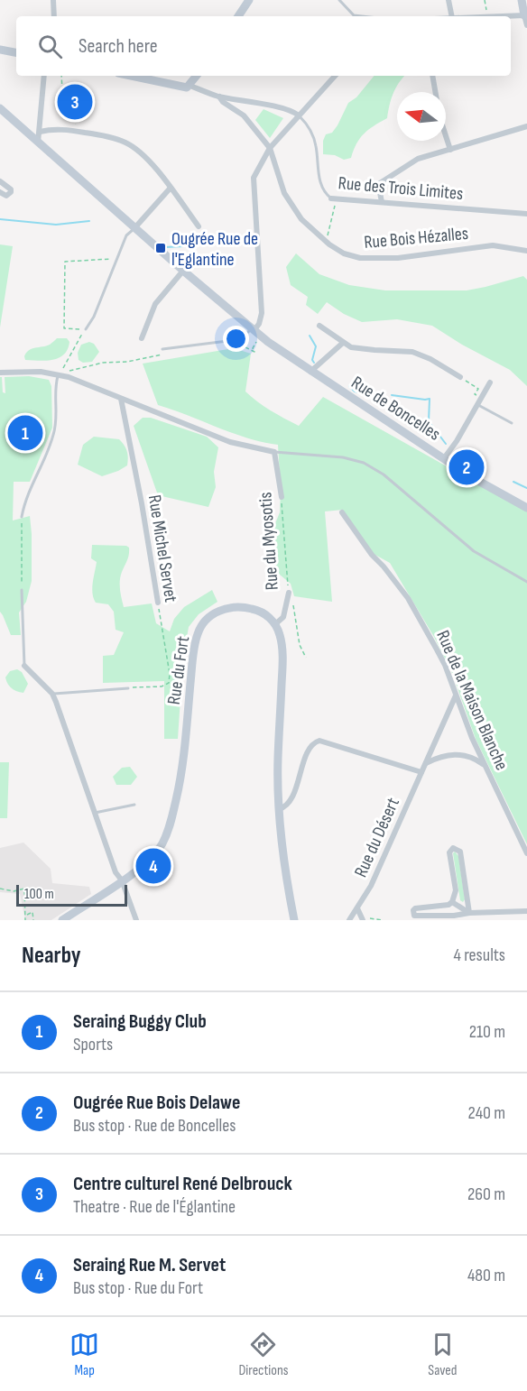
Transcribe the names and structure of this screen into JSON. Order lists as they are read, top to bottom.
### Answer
{
  "streets": {
    "street": [
      "Rue des Trois Limites",
      "Rue Bois Hézalles",
      "Rue de Boncelles",
      "Rue du Myosotis",
      "Rue Michel Servet",
      "Rue du Fort",
      "Rue de la Maison Blanche",
      "Rue du Désert"
    ]
  },
  "crossings": [
    ["Rue du Myosotis", "Rue du Fort"],
    ["Rue Michel Servet", "Rue du Fort"],
    ["Rue de la Maison Blanche", "Rue du Désert"]
  ],
  "places": {
    "transit": ["Ougrée Rue de l'Eglantine"]
  },
  "scale_bar": "100 m",
  "north": "left",
  "page": {
    "search": "Search here",
    "pins": [
      "3",
      "1",
      "2",
      "4"
    ],
    "scale": "100 m",
    "heading": ["Nearby", "4 results"],
    "list": [
      {
        "mark": "1",
        "name": "Seraing Buggy Club",
        "note": "Sports",
        "value": "210 m"
      },
      {
        "mark": "2",
        "name": "Ougrée Rue Bois Delawe",
        "note": "Bus stop · Rue de Boncelles",
        "value": "240 m"
      },
      {
        "mark": "3",
        "name": "Centre culturel René Delbrouck",
        "note": "Theatre · Rue de l'Églantine",
        "value": "260 m"
      },
      {
        "mark": "4",
        "name": "Seraing Rue M. Servet",
        "note": "Bus stop · Rue du Fort",
        "value": "480 m"
      }
    ],
    "nav": ["Map", "Directions", "Saved"]
  }
}
